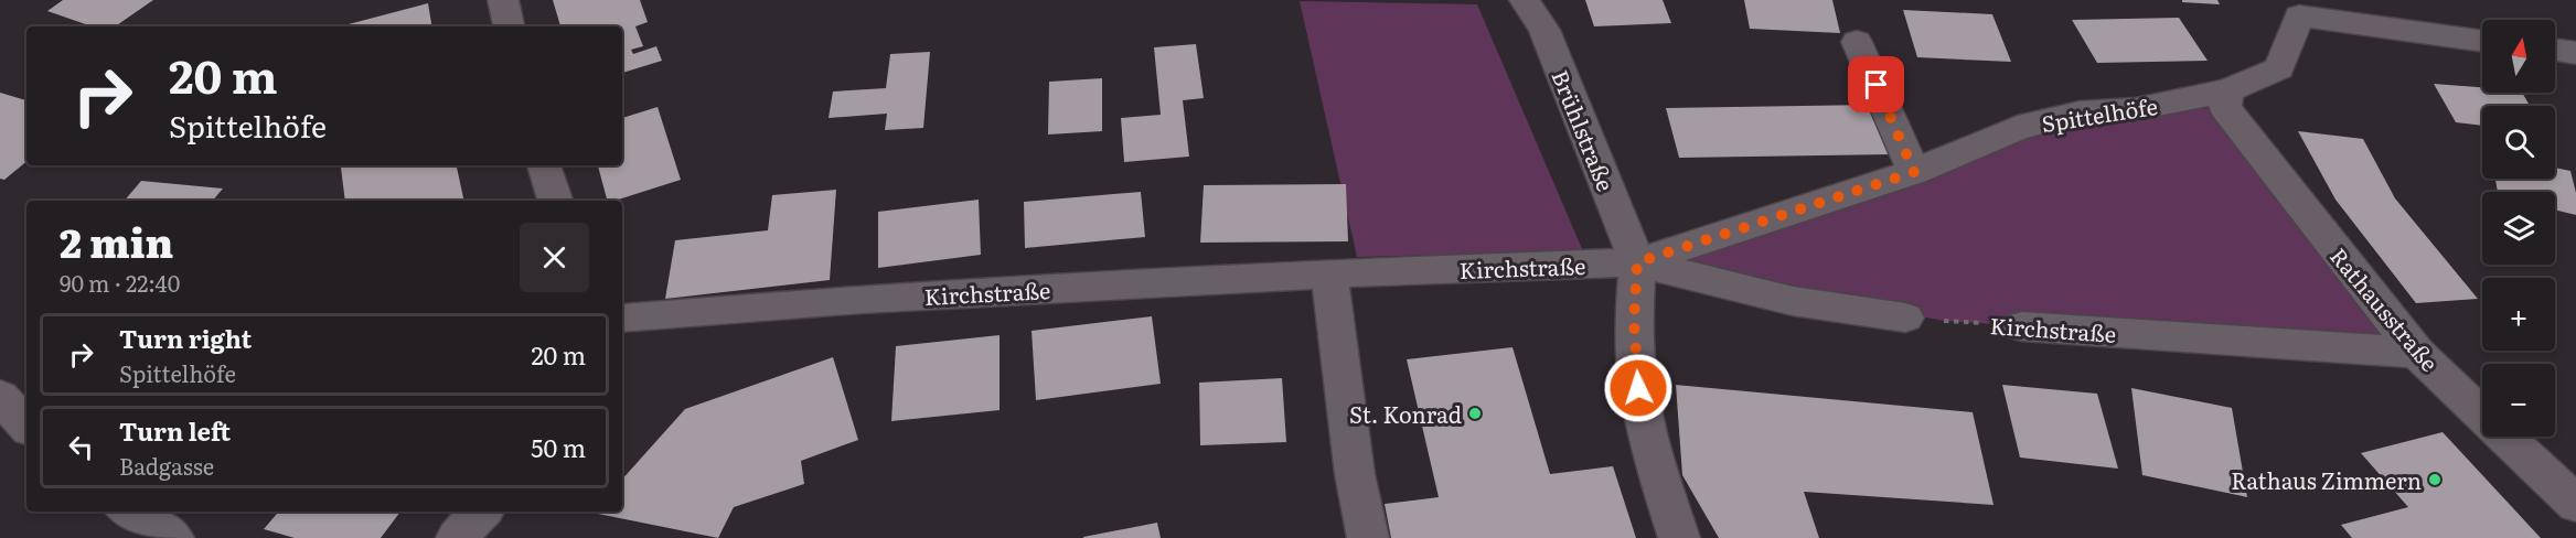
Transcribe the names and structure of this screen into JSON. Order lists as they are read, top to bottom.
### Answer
{
  "streets": {
    "street": [
      "Spittelhöfe",
      "Brühlstraße",
      "Kirchstraße",
      "Rathausstraße"
    ]
  },
  "crossings": [
    ["Spittelhöfe", "Brühlstraße"],
    ["Spittelhöfe", "Kirchstraße"],
    ["Spittelhöfe", "Rathausstraße"],
    ["Brühlstraße", "Kirchstraße"],
    ["Kirchstraße", "Rathausstraße"]
  ],
  "places": ["St. Konrad", "Rathaus Zimmern"],
  "north": "top",
  "page": {
    "map_buttons": ["+", "−"],
    "turn": ["20 m", "Spittelhöfe"],
    "heading": ["2 min", "90 m · 22:40"],
    "list": [
      {
        "name": "Turn right",
        "note": "Spittelhöfe",
        "value": "20 m"
      },
      {
        "name": "Turn left",
        "note": "Badgasse",
        "value": "50 m"
      }
    ]
  }
}
